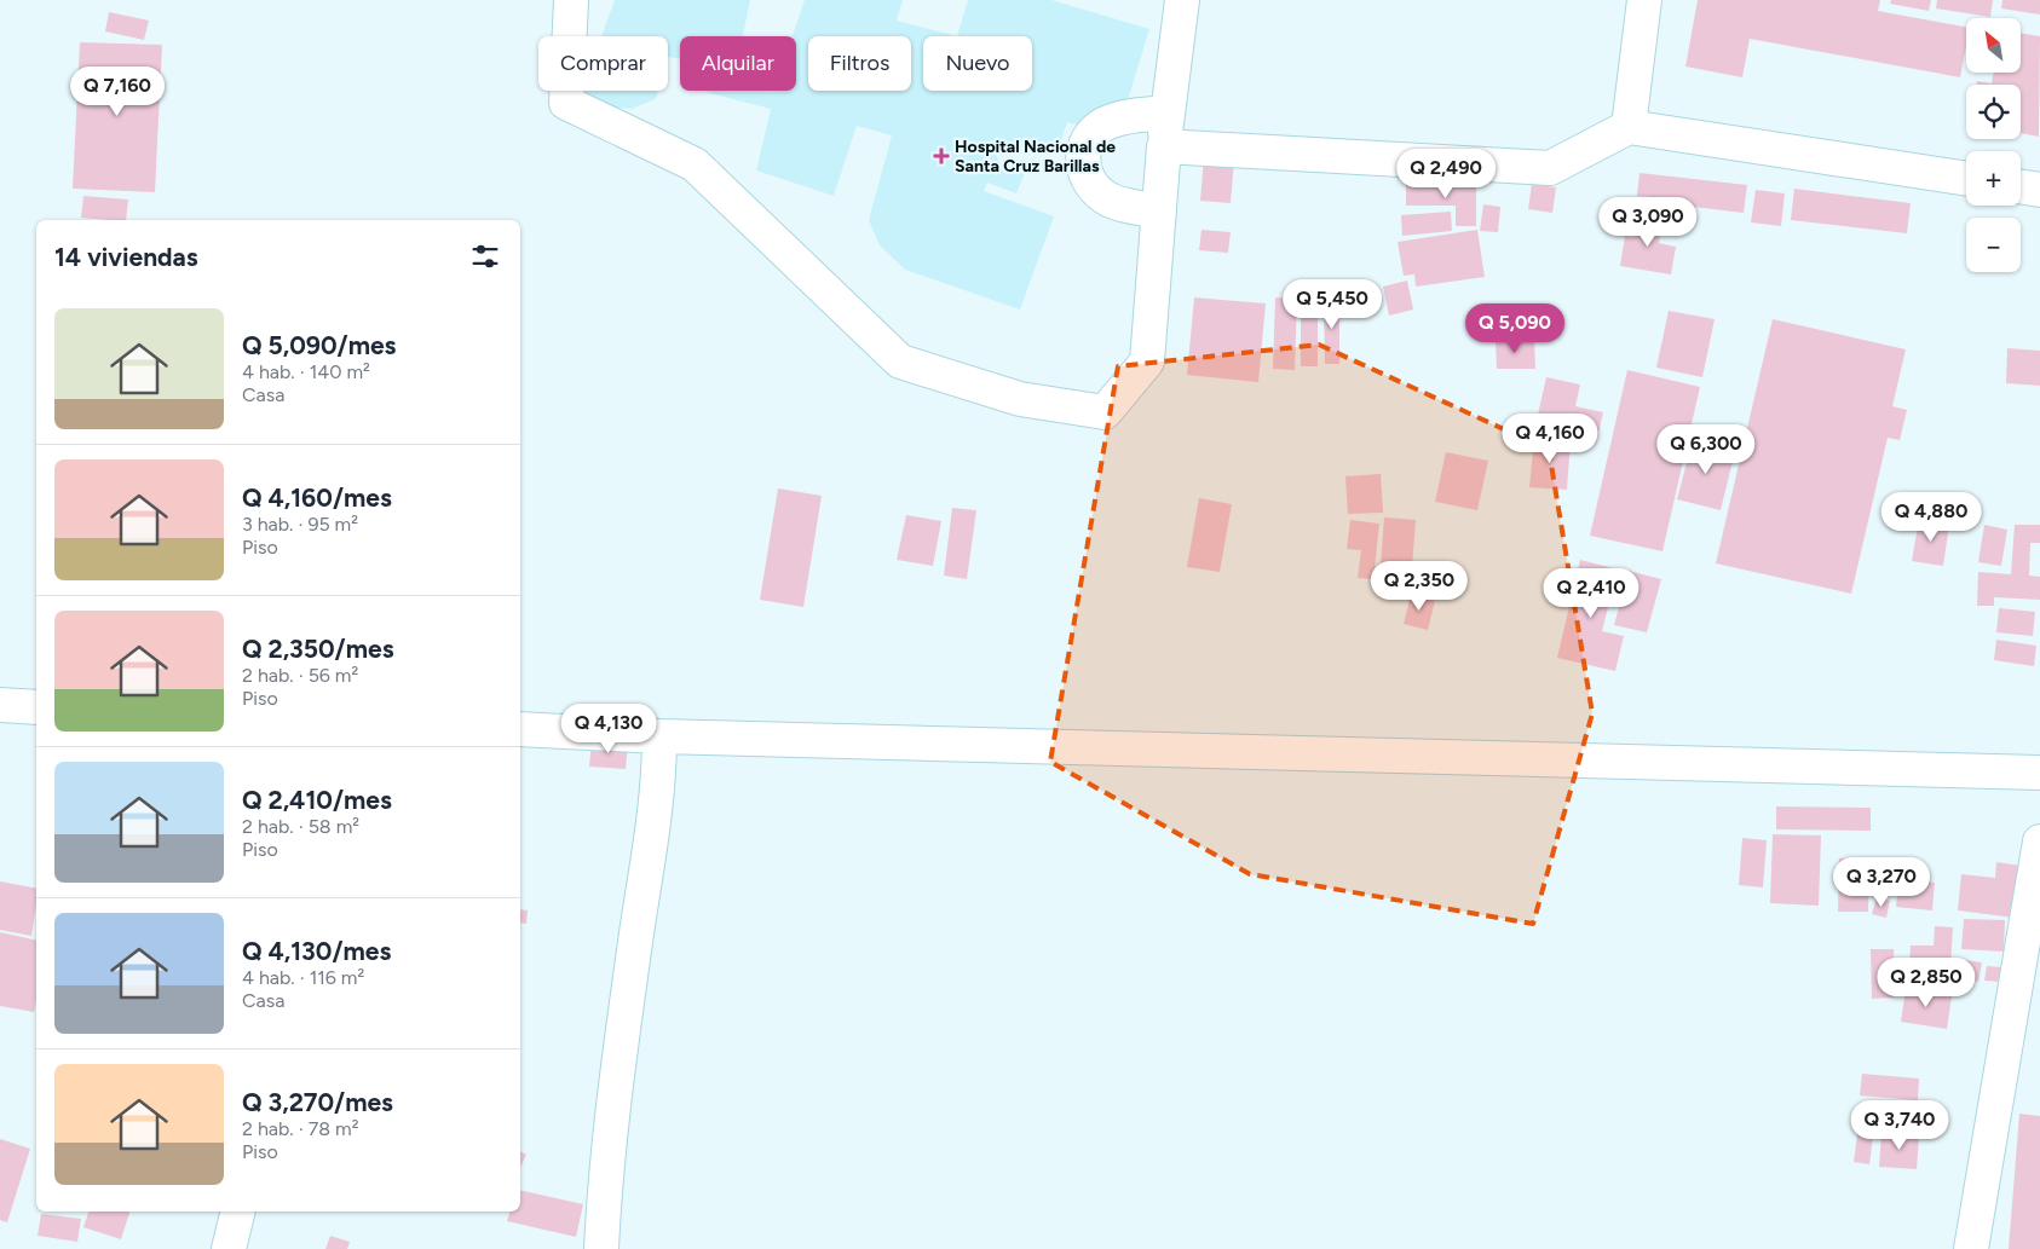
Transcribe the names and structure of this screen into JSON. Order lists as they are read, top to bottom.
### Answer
{
  "places": {
    "health": ["Hospital Nacional de Santa Cruz Barillas"]
  },
  "north": "top left",
  "page": {
    "map_buttons": ["+", "−"],
    "chip": [
      "Comprar",
      "Alquilar",
      "Filtros",
      "Nuevo"
    ],
    "price": [
      "Q 7,160",
      "Q 2,490",
      "Q 3,090",
      "Q 5,450",
      "Q 5,090",
      "Q 4,160",
      "Q 6,300",
      "Q 4,880",
      "Q 2,350",
      "Q 2,410",
      "Q 4,130",
      "Q 3,270",
      "Q 2,850",
      "Q 3,740"
    ],
    "heading": "14 viviendas",
    "list": [
      {
        "name": "Q 5,090/mes",
        "note": "4 hab. · 140 m² · Casa"
      },
      {
        "name": "Q 4,160/mes",
        "note": "3 hab. · 95 m² · Piso"
      },
      {
        "name": "Q 2,350/mes",
        "note": "2 hab. · 56 m² · Piso"
      },
      {
        "name": "Q 2,410/mes",
        "note": "2 hab. · 58 m² · Piso"
      },
      {
        "name": "Q 4,130/mes",
        "note": "4 hab. · 116 m² · Casa"
      },
      {
        "name": "Q 3,270/mes",
        "note": "2 hab. · 78 m² · Piso"
      }
    ]
  }
}
